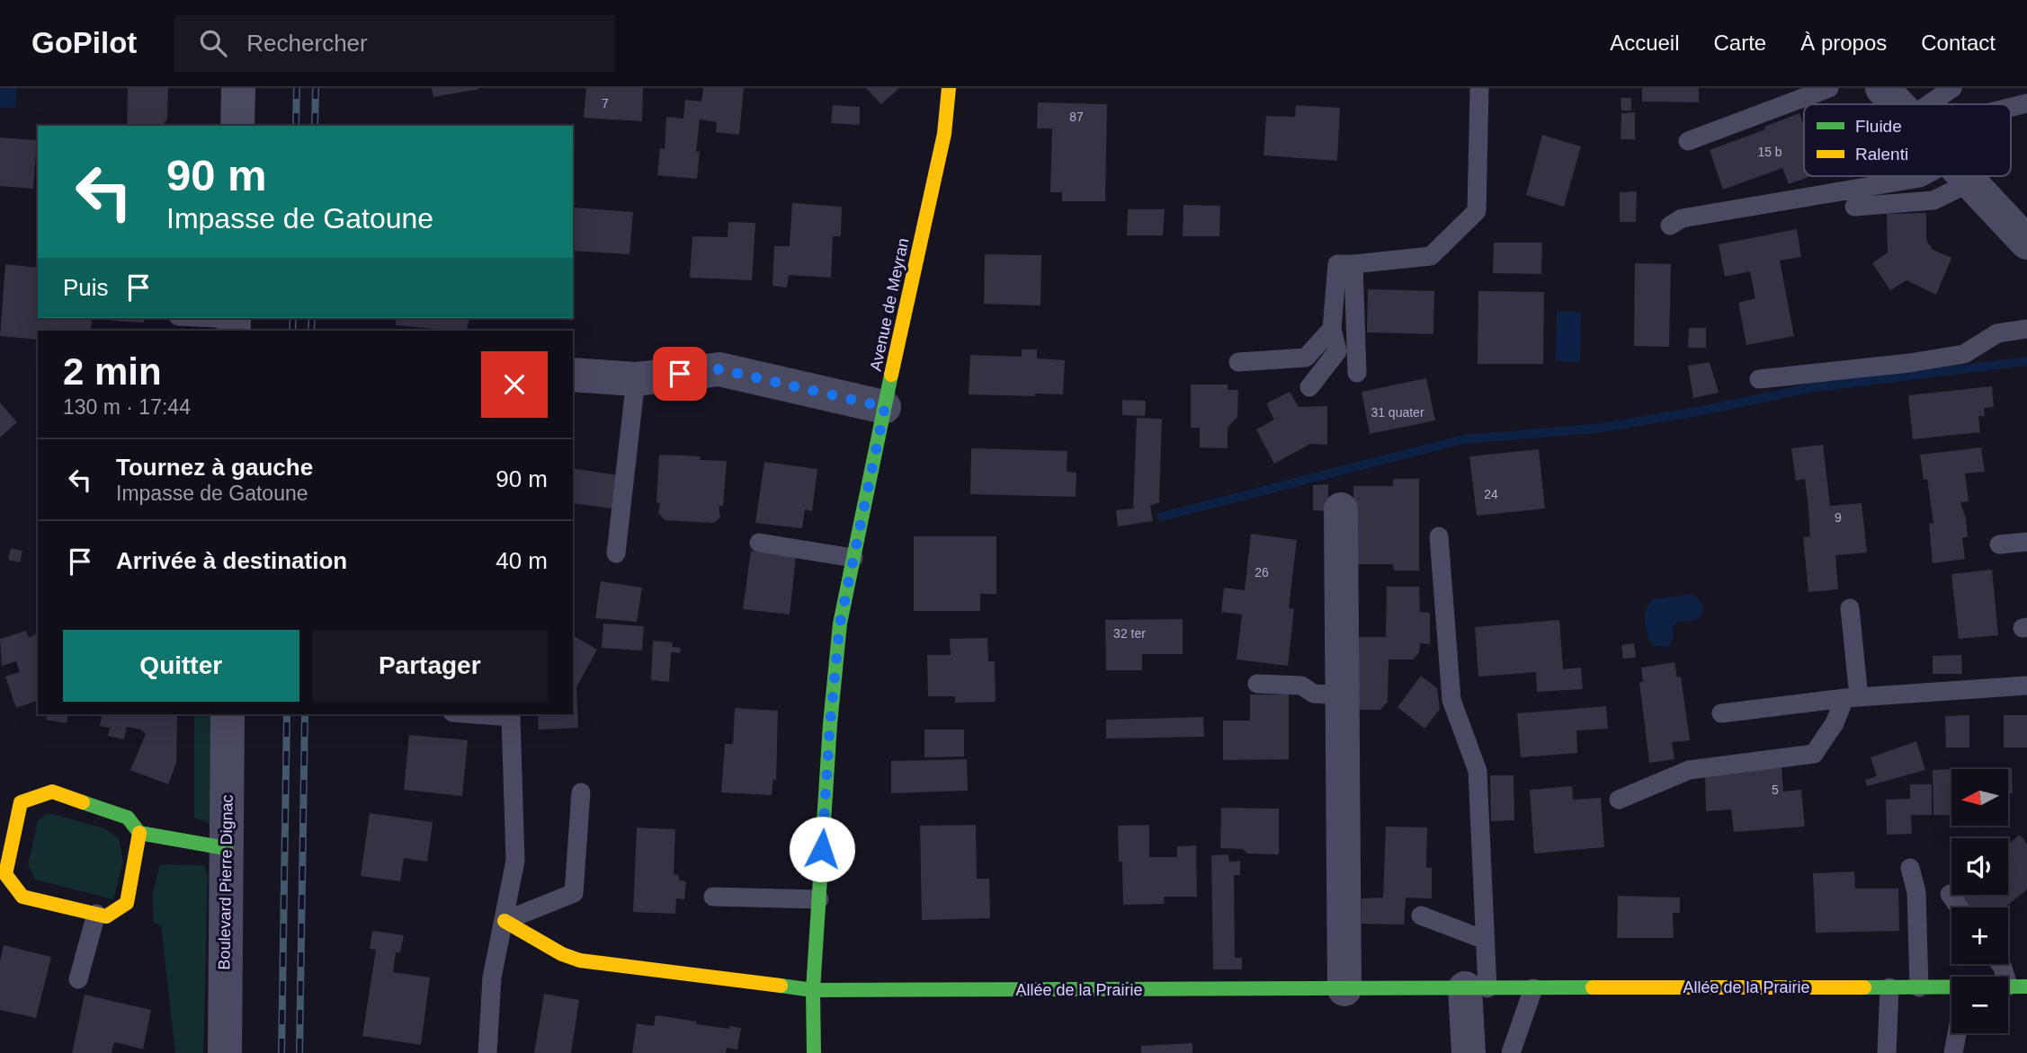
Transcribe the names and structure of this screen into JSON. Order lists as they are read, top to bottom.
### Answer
{
  "streets": {
    "street": ["Avenue de Meyran", "Boulevard Pierre Dignac", "Allée de la Prairie"]
  },
  "crossings": [
    ["Avenue de Meyran", "Allée de la Prairie"]
  ],
  "house_numbers": [
    "7",
    "87",
    "15 b",
    "31 quater",
    "24",
    "9",
    "26",
    "32 ter",
    "5"
  ],
  "legend": ["Fluide", "Ralenti"],
  "north": "left",
  "page": {
    "header": "GoPilot",
    "search": "Rechercher",
    "nav": [
      "Accueil",
      "Carte",
      "À propos",
      "Contact"
    ],
    "turn": ["90 m", "Impasse de Gatoune"],
    "then": "Puis",
    "heading": ["2 min", "130 m · 17:44"],
    "list": [
      {
        "name": "Tournez à gauche",
        "note": "Impasse de Gatoune",
        "value": "90 m"
      },
      {
        "name": "Arrivée à destination",
        "value": "40 m"
      }
    ],
    "buttons": ["Quitter", "Partager"],
    "map_buttons": ["+", "−"]
  }
}
